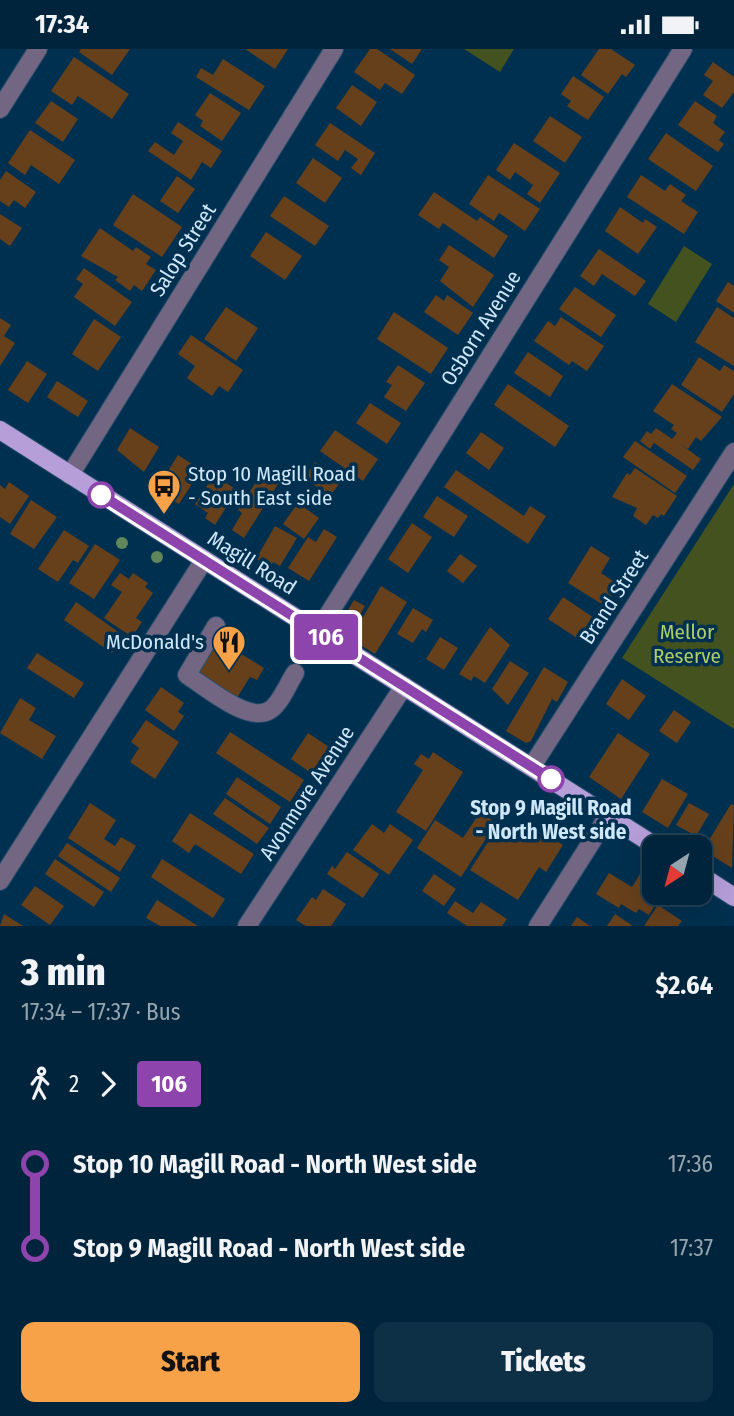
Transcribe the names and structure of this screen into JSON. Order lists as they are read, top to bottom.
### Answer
{
  "streets": {
    "main road": ["Magill Road"],
    "street": [
      "Salop Street",
      "Osborn Avenue",
      "Brand Street",
      "Avonmore Avenue"
    ]
  },
  "crossings": [
    ["Salop Street", "Magill Road"],
    ["Osborn Avenue", "Magill Road"],
    ["Magill Road", "Brand Street"],
    ["Magill Road", "Avonmore Avenue"]
  ],
  "parks": ["Mellor Reserve"],
  "places": {
    "bus stop": ["Stop 10 Magill Road - South East side"],
    "restaurant": ["McDonald's"],
    "other": ["Stop 9 Magill Road - North West side"]
  },
  "lines": ["bus line 106"],
  "north": "bottom left",
  "page": {
    "status": "17:34",
    "on_map": "106",
    "heading": ["3 min", "17:34 – 17:37 · Bus", "$2.64"],
    "legs": ["2", "106"],
    "list": [
      {
        "name": "Stop 10 Magill Road - North West side",
        "value": "17:36"
      },
      {
        "name": "Stop 9 Magill Road - North West side",
        "value": "17:37"
      }
    ],
    "buttons": ["Start", "Tickets"]
  }
}
